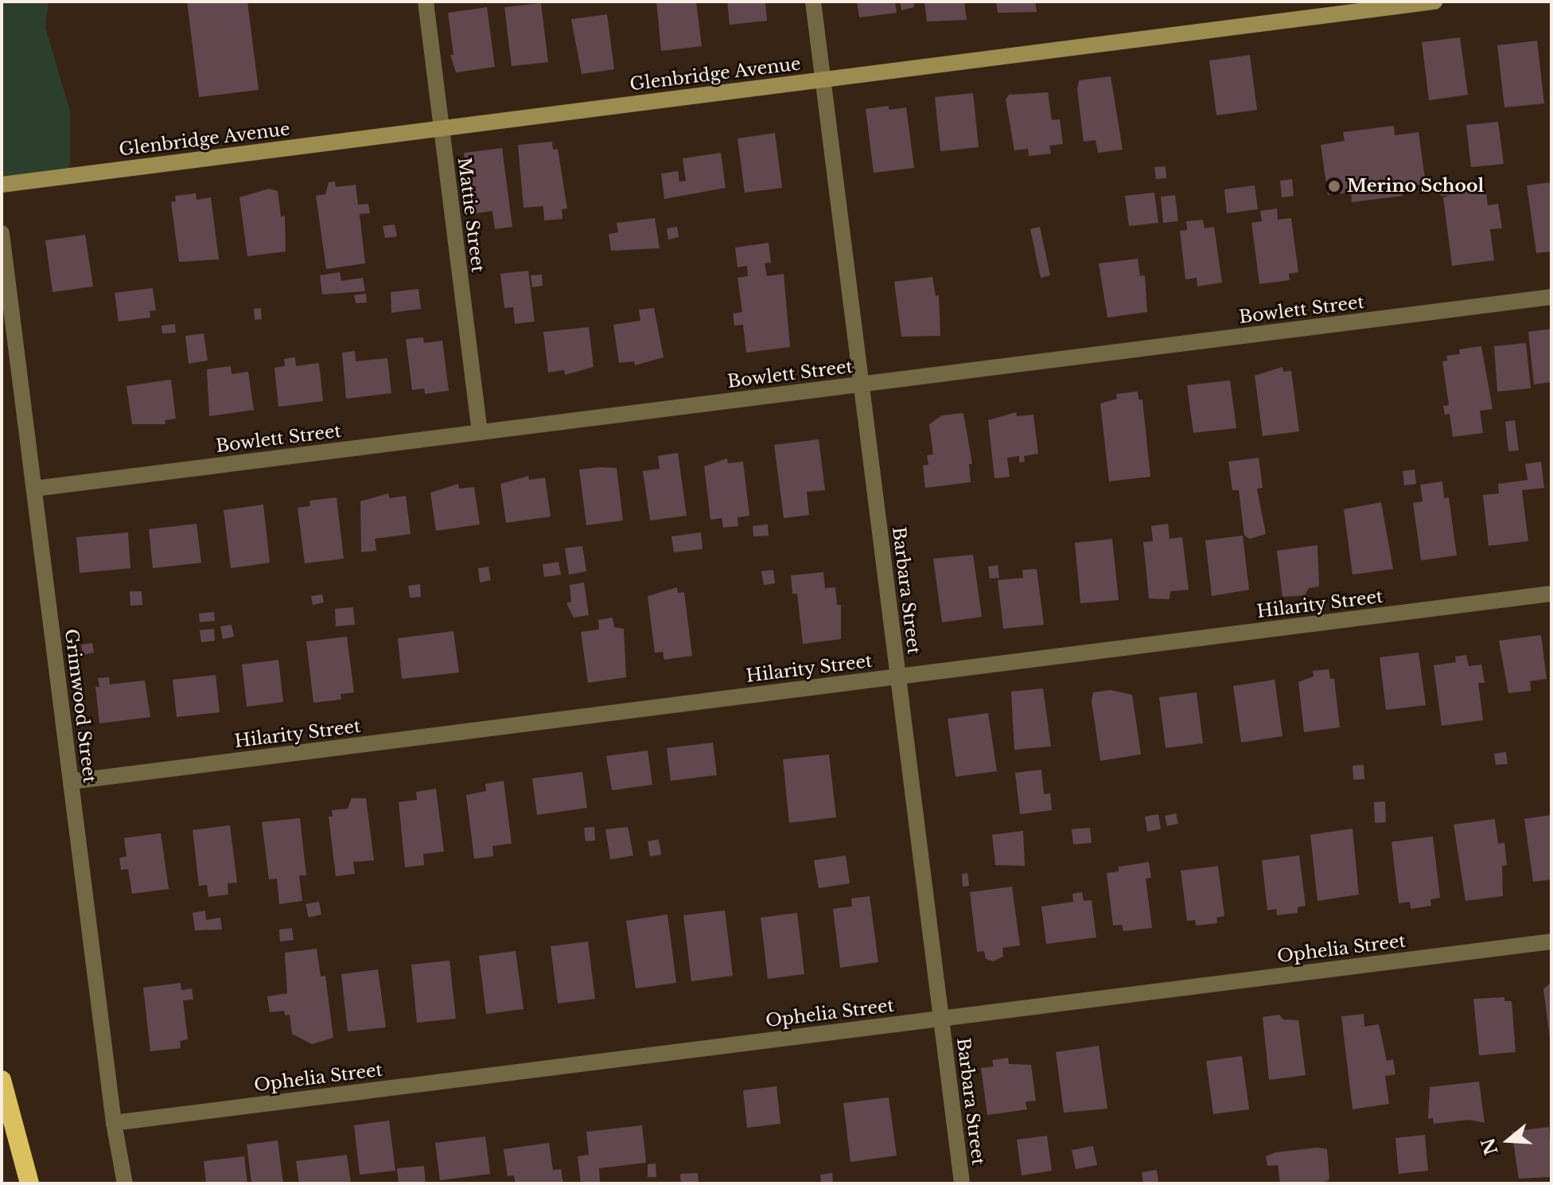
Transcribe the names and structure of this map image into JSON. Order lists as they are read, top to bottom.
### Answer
{
  "streets": {
    "main road": ["Glenbridge Avenue"],
    "street": [
      "Mattie Street",
      "Bowlett Street",
      "Barbara Street",
      "Hilarity Street",
      "Grimwood Street",
      "Ophelia Street"
    ]
  },
  "crossings": [
    ["Glenbridge Avenue", "Mattie Street"],
    ["Glenbridge Avenue", "Barbara Street"],
    ["Mattie Street", "Bowlett Street"],
    ["Bowlett Street", "Barbara Street"],
    ["Bowlett Street", "Grimwood Street"],
    ["Barbara Street", "Hilarity Street"],
    ["Barbara Street", "Ophelia Street"],
    ["Hilarity Street", "Grimwood Street"],
    ["Grimwood Street", "Ophelia Street"]
  ],
  "places": ["Merino School"],
  "north": "left"
}
